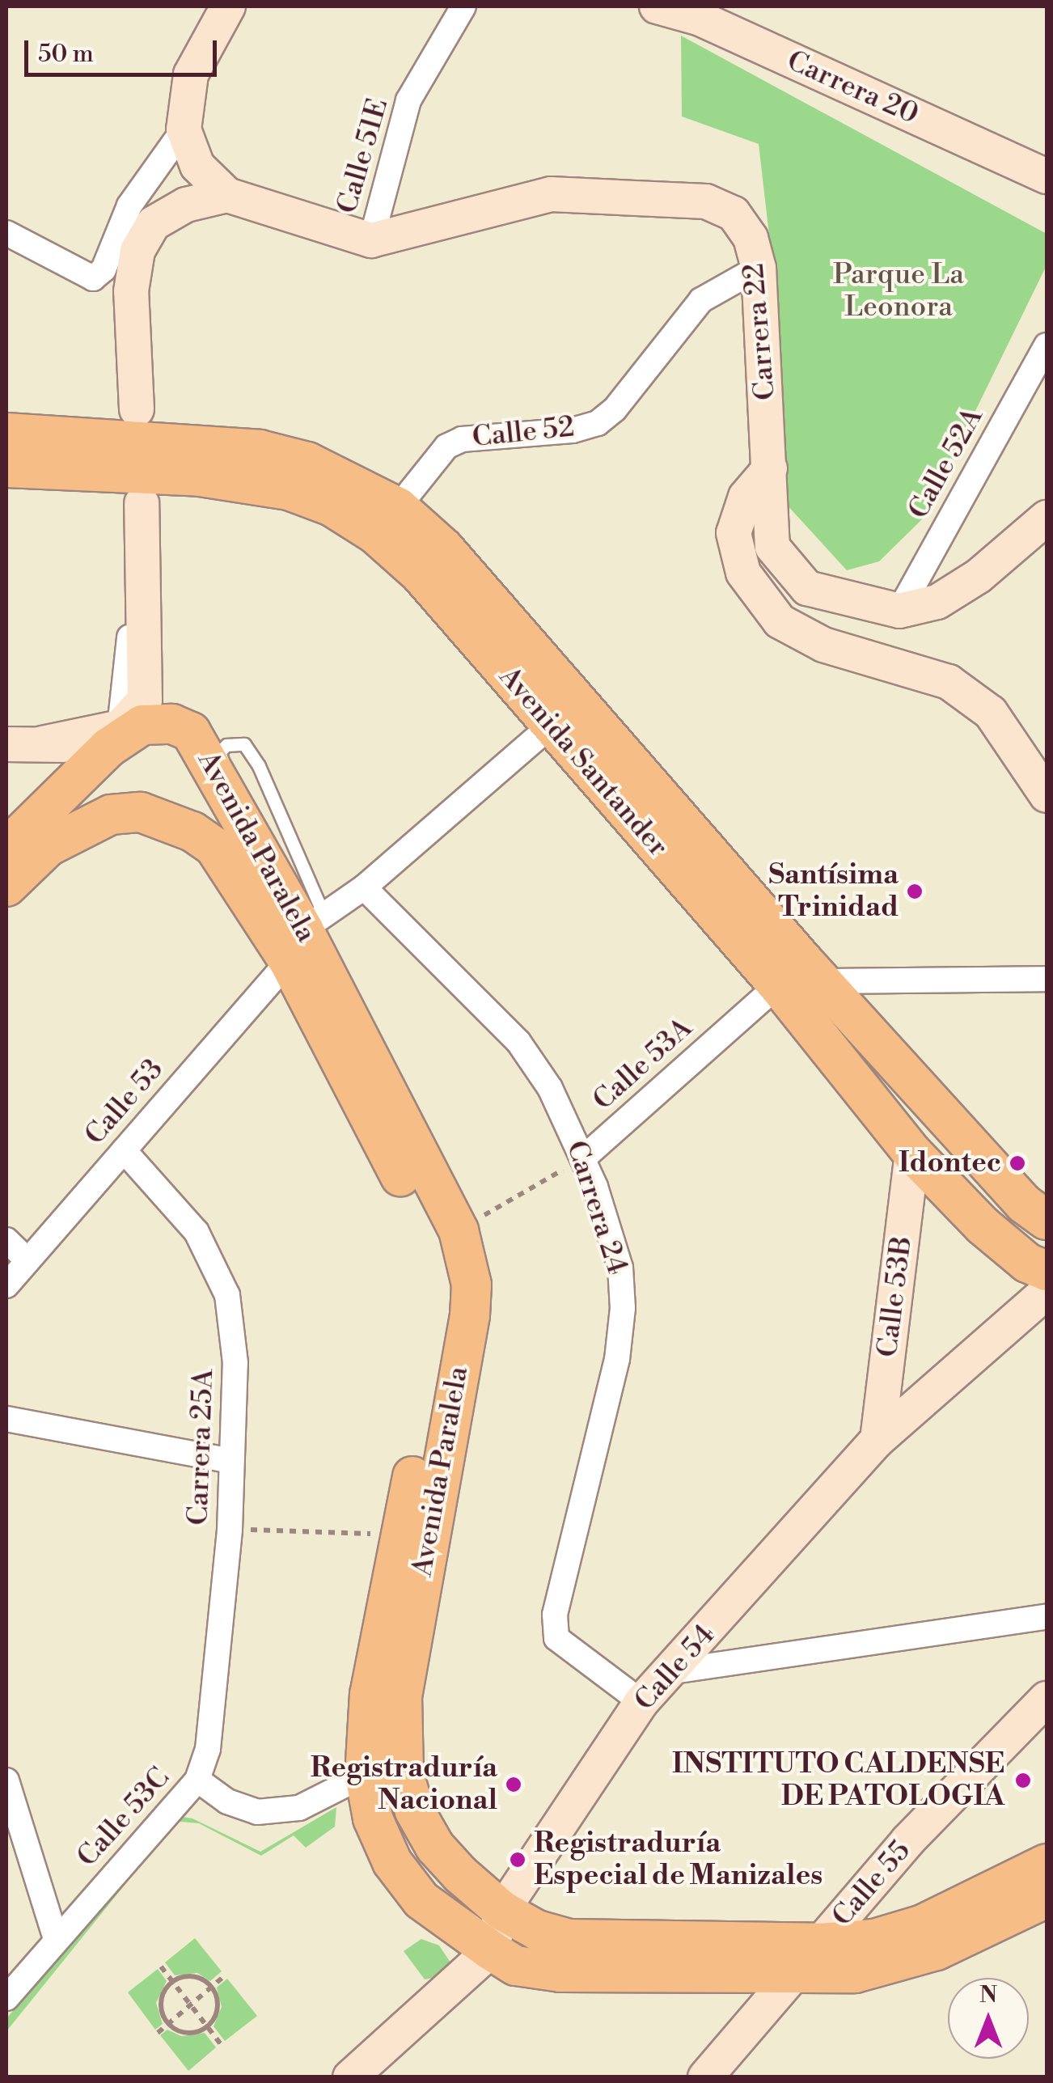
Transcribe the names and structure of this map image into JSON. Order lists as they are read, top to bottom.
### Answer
{
  "streets": {
    "main road": [
      "Carrera 20",
      "Carrera 22",
      "Avenida Santander",
      "Avenida Paralela",
      "Calle 53B",
      "Calle 54",
      "Calle 55"
    ],
    "street": [
      "Calle 51E",
      "Calle 52",
      "Calle 52A",
      "Calle 53A",
      "Calle 53",
      "Carrera 24",
      "Carrera 25A",
      "Calle 53C"
    ]
  },
  "crossings": [
    ["Calle 51E", "Carrera 22"],
    ["Carrera 22", "Calle 52"],
    ["Carrera 22", "Calle 52A"],
    ["Calle 52", "Avenida Santander"],
    ["Avenida Santander", "Calle 53A"],
    ["Avenida Santander", "Calle 53"],
    ["Avenida Santander", "Calle 53B"],
    ["Avenida Paralela", "Calle 53"],
    ["Avenida Paralela", "Calle 54"],
    ["Avenida Paralela", "Calle 53C"],
    ["Avenida Paralela", "Calle 55"],
    ["Calle 53A", "Carrera 24"],
    ["Calle 53", "Carrera 24"],
    ["Calle 53", "Carrera 25A"],
    ["Carrera 24", "Calle 54"],
    ["Calle 53B", "Calle 54"],
    ["Carrera 25A", "Calle 53C"]
  ],
  "parks": ["Parque La Leonora"],
  "places": [
    "Santísima Trinidad",
    "Idontec",
    "INSTITUTO CALDENSE DE PATOLOGIA",
    "Registraduría Nacional",
    "Registraduría Especial de Manizales"
  ],
  "scale_bar": "50 m",
  "north": "top"
}
